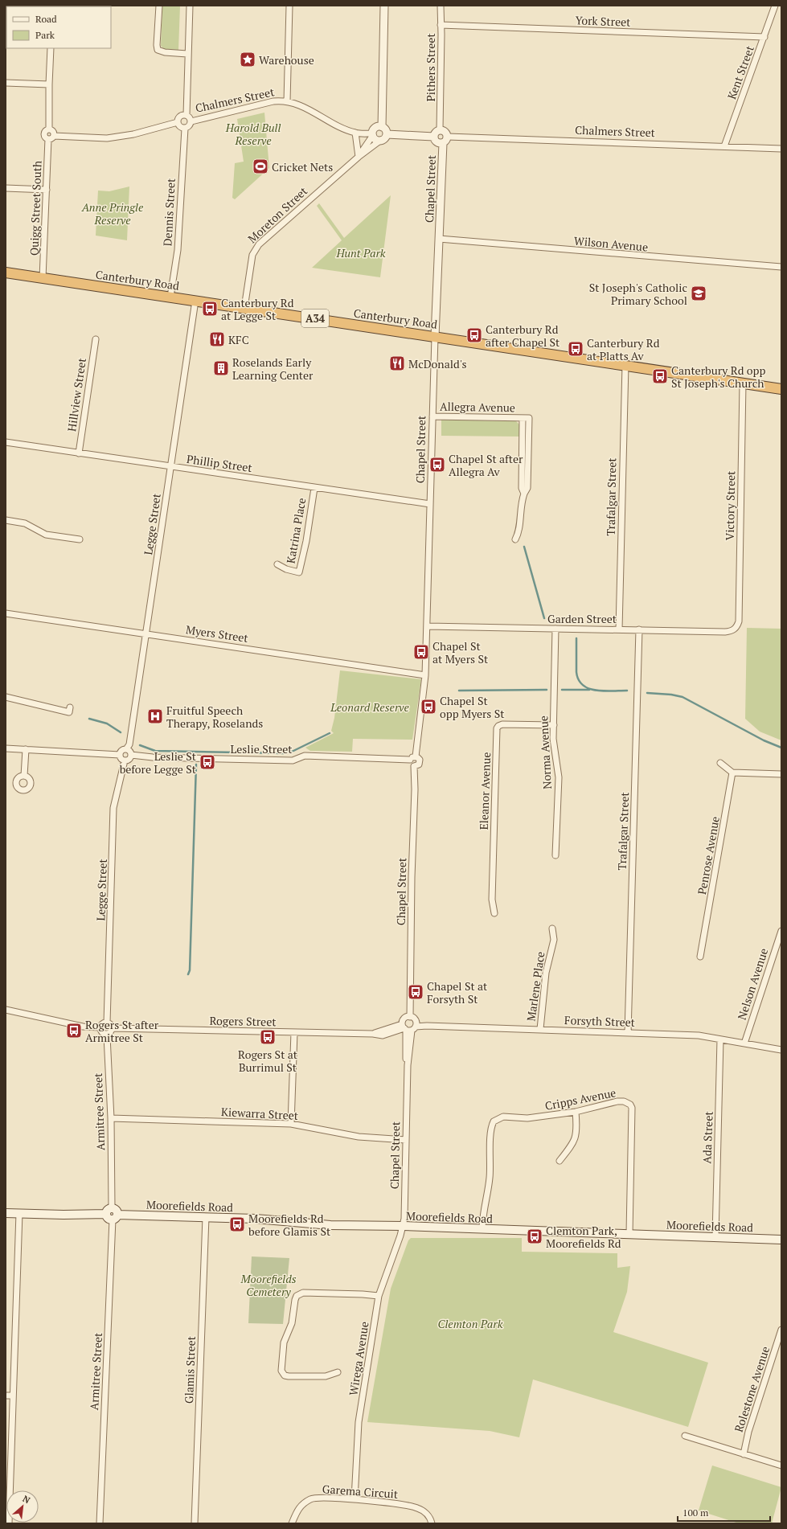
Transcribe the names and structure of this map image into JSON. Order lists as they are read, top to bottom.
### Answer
{
  "streets": {
    "highway": ["Canterbury Road", "A34"],
    "main road": ["Moorefields Road"],
    "street": [
      "York Street",
      "Pithers Street",
      "Kent Street",
      "Chalmers Street",
      "Chapel Street",
      "Quigg Street South",
      "Dennis Street",
      "Moreton Street",
      "Wilson Avenue",
      "Hillview Street",
      "Allegra Avenue",
      "Phillip Street",
      "Trafalgar Street",
      "Victory Street",
      "Legge Street",
      "Katrina Place",
      "Garden Street",
      "Myers Street",
      "Leslie Street",
      "Norma Avenue",
      "Eleanor Avenue",
      "Penrose Avenue",
      "Nelson Avenue",
      "Marlene Place",
      "Rogers Street",
      "Forsyth Street",
      "Cripps Avenue",
      "Armitree Street",
      "Kiewarra Street",
      "Ada Street",
      "Wirega Avenue",
      "Glamis Street",
      "Rolestone Avenue",
      "Garema Circuit"
    ]
  },
  "crossings": [
    ["York Street", "Pithers Street"],
    ["York Street", "Kent Street"],
    ["Pithers Street", "Chalmers Street"],
    ["Pithers Street", "Chapel Street"],
    ["Kent Street", "Chalmers Street"],
    ["Chalmers Street", "Chapel Street"],
    ["Chalmers Street", "Dennis Street"],
    ["Chalmers Street", "Moreton Street"],
    ["Chapel Street", "Wilson Avenue"],
    ["Chapel Street", "Canterbury Road"],
    ["Chapel Street", "Allegra Avenue"],
    ["Chapel Street", "Phillip Street"],
    ["Chapel Street", "Garden Street"],
    ["Chapel Street", "Myers Street"],
    ["Chapel Street", "Leslie Street"],
    ["Chapel Street", "Rogers Street"],
    ["Chapel Street", "Forsyth Street"],
    ["Chapel Street", "Kiewarra Street"],
    ["Chapel Street", "Moorefields Road"],
    ["Chapel Street", "Wirega Avenue"],
    ["Quigg Street South", "Canterbury Road"],
    ["Dennis Street", "Canterbury Road"],
    ["Moreton Street", "Canterbury Road"],
    ["Canterbury Road", "Trafalgar Street"],
    ["Canterbury Road", "Victory Street"],
    ["Canterbury Road", "Legge Street"],
    ["Hillview Street", "Phillip Street"],
    ["Phillip Street", "Legge Street"],
    ["Phillip Street", "Katrina Place"],
    ["Trafalgar Street", "Garden Street"],
    ["Trafalgar Street", "Forsyth Street"],
    ["Victory Street", "Garden Street"],
    ["Legge Street", "Myers Street"],
    ["Legge Street", "Leslie Street"],
    ["Legge Street", "Rogers Street"],
    ["Legge Street", "Armitree Street"],
    ["Garden Street", "Norma Avenue"],
    ["Norma Avenue", "Eleanor Avenue"],
    ["Nelson Avenue", "Forsyth Street"],
    ["Marlene Place", "Forsyth Street"],
    ["Rogers Street", "Forsyth Street"],
    ["Rogers Street", "Armitree Street"],
    ["Forsyth Street", "Ada Street"],
    ["Cripps Avenue", "Moorefields Road"],
    ["Armitree Street", "Kiewarra Street"],
    ["Armitree Street", "Moorefields Road"],
    ["Ada Street", "Moorefields Road"],
    ["Moorefields Road", "Wirega Avenue"],
    ["Moorefields Road", "Glamis Street"],
    ["Wirega Avenue", "Garema Circuit"]
  ],
  "parks": [
    "Harold Bull Reserve",
    "Anne Pringle Reserve",
    "Hunt Park",
    "Leonard Reserve",
    "Moorefields Cemetery",
    "Clemton Park"
  ],
  "places": {
    "place": ["Warehouse"],
    "sports": ["Cricket Nets"],
    "school or university": ["St Joseph's Catholic Primary School"],
    "bus stop": [
      "Canterbury Rd at Legge St",
      "Canterbury Rd after Chapel St",
      "Canterbury Rd at Platts Av",
      "Canterbury Rd opp St Joseph's Church",
      "Chapel St after Allegra Av",
      "Chapel St at Myers St",
      "Chapel St opp Myers St",
      "Leslie St before Legge St",
      "Chapel St at Forsyth St",
      "Rogers St after Armitree St",
      "Rogers St at Burrimul St",
      "Moorefields Rd before Glamis St",
      "Clemton Park, Moorefields Rd"
    ],
    "restaurant": ["KFC", "McDonald's"],
    "building": ["Roselands Early Learning Center"],
    "hospital": ["Fruitful Speech Therapy, Roselands"]
  },
  "legend": ["Road", "Park"],
  "scale_bar": "100 m",
  "north": "top right"
}
